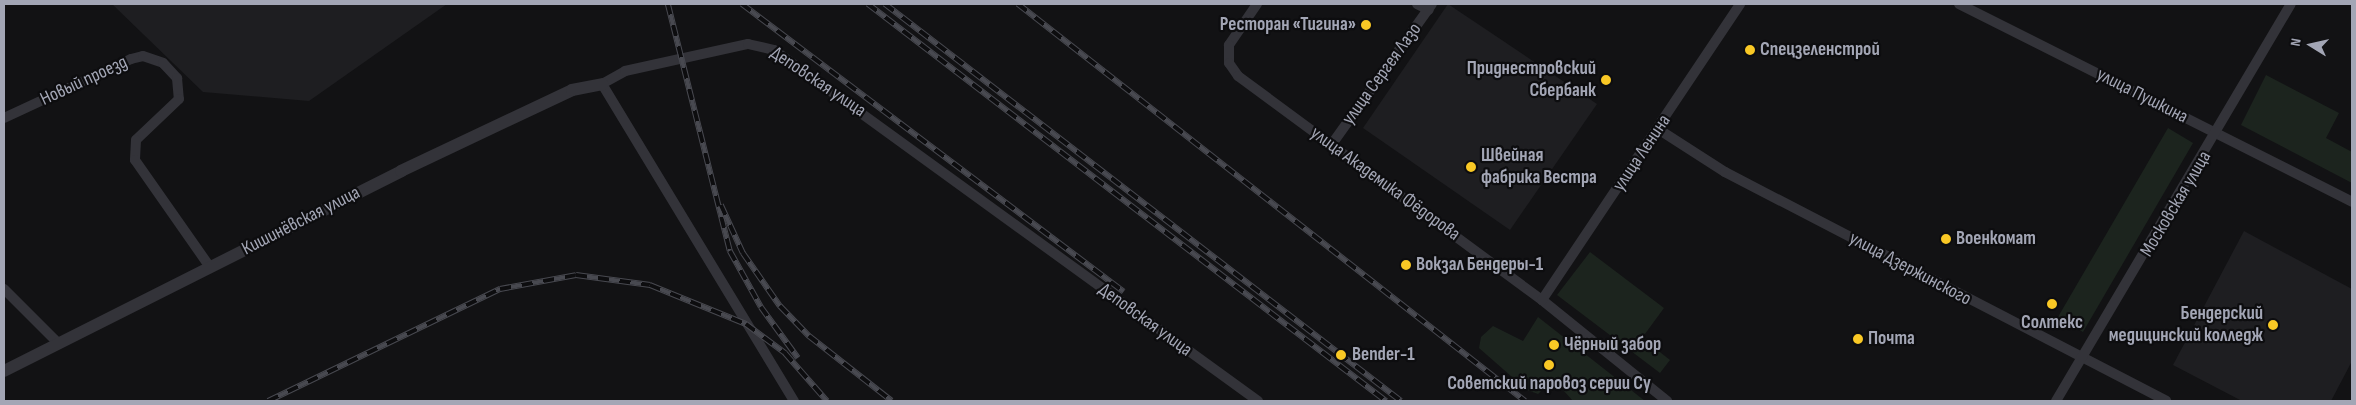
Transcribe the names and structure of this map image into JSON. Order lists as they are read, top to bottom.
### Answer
{
  "streets": {
    "street": [
      "улица Сергея Лазо",
      "Новый проезд",
      "Деповская улица",
      "улица Пушкина",
      "улица Ленина",
      "улица Академика Фёдорова",
      "Московская улица",
      "Кишинёвская улица",
      "улица Дзержинского"
    ]
  },
  "crossings": [
    ["улица Сергея Лазо", "улица Академика Фёдорова"],
    ["Новый проезд", "Кишинёвская улица"],
    ["Деповская улица", "Кишинёвская улица"],
    ["улица Пушкина", "Московская улица"],
    ["улица Ленина", "улица Академика Фёдорова"],
    ["улица Ленина", "улица Дзержинского"],
    ["Московская улица", "улица Дзержинского"]
  ],
  "places": [
    "Ресторан «Тигина»",
    "Спецзеленстрой",
    "Приднестровский Сбербанк",
    "Швейная фабрика Вестра",
    "Военкомат",
    "Вокзал Бендеры-1",
    "Солтекс",
    "Бендерский медицинский колледж",
    "Почта",
    "Чёрный забор",
    "Bender-1",
    "Советский паровоз серии Су"
  ],
  "north": "left"
}
